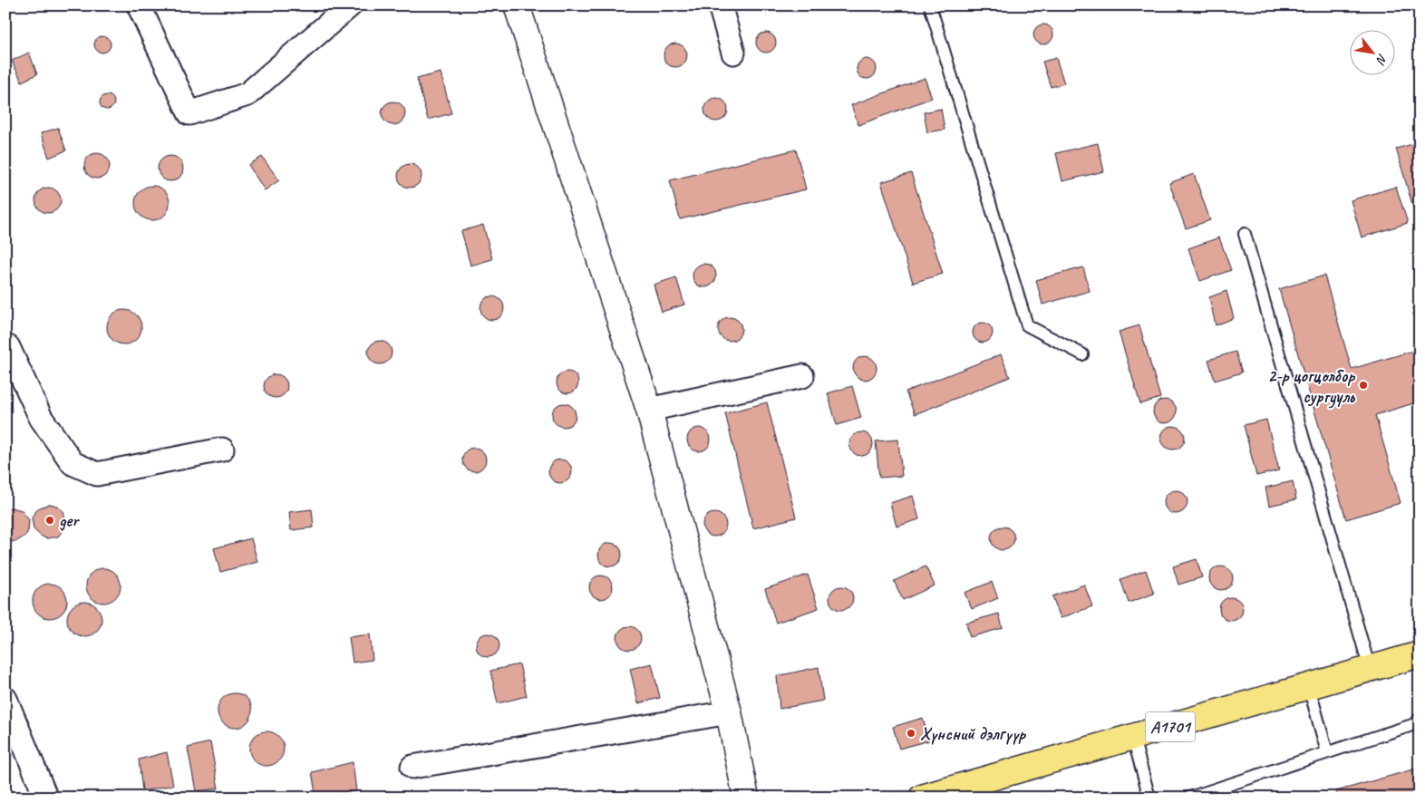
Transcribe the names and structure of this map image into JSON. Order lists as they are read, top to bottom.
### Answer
{
  "streets": {
    "main road": ["A1701"]
  },
  "places": ["2-р цогцолбор сургууль", "ger", "Хүнсний дэлгүүр"],
  "north": "bottom right"
}
